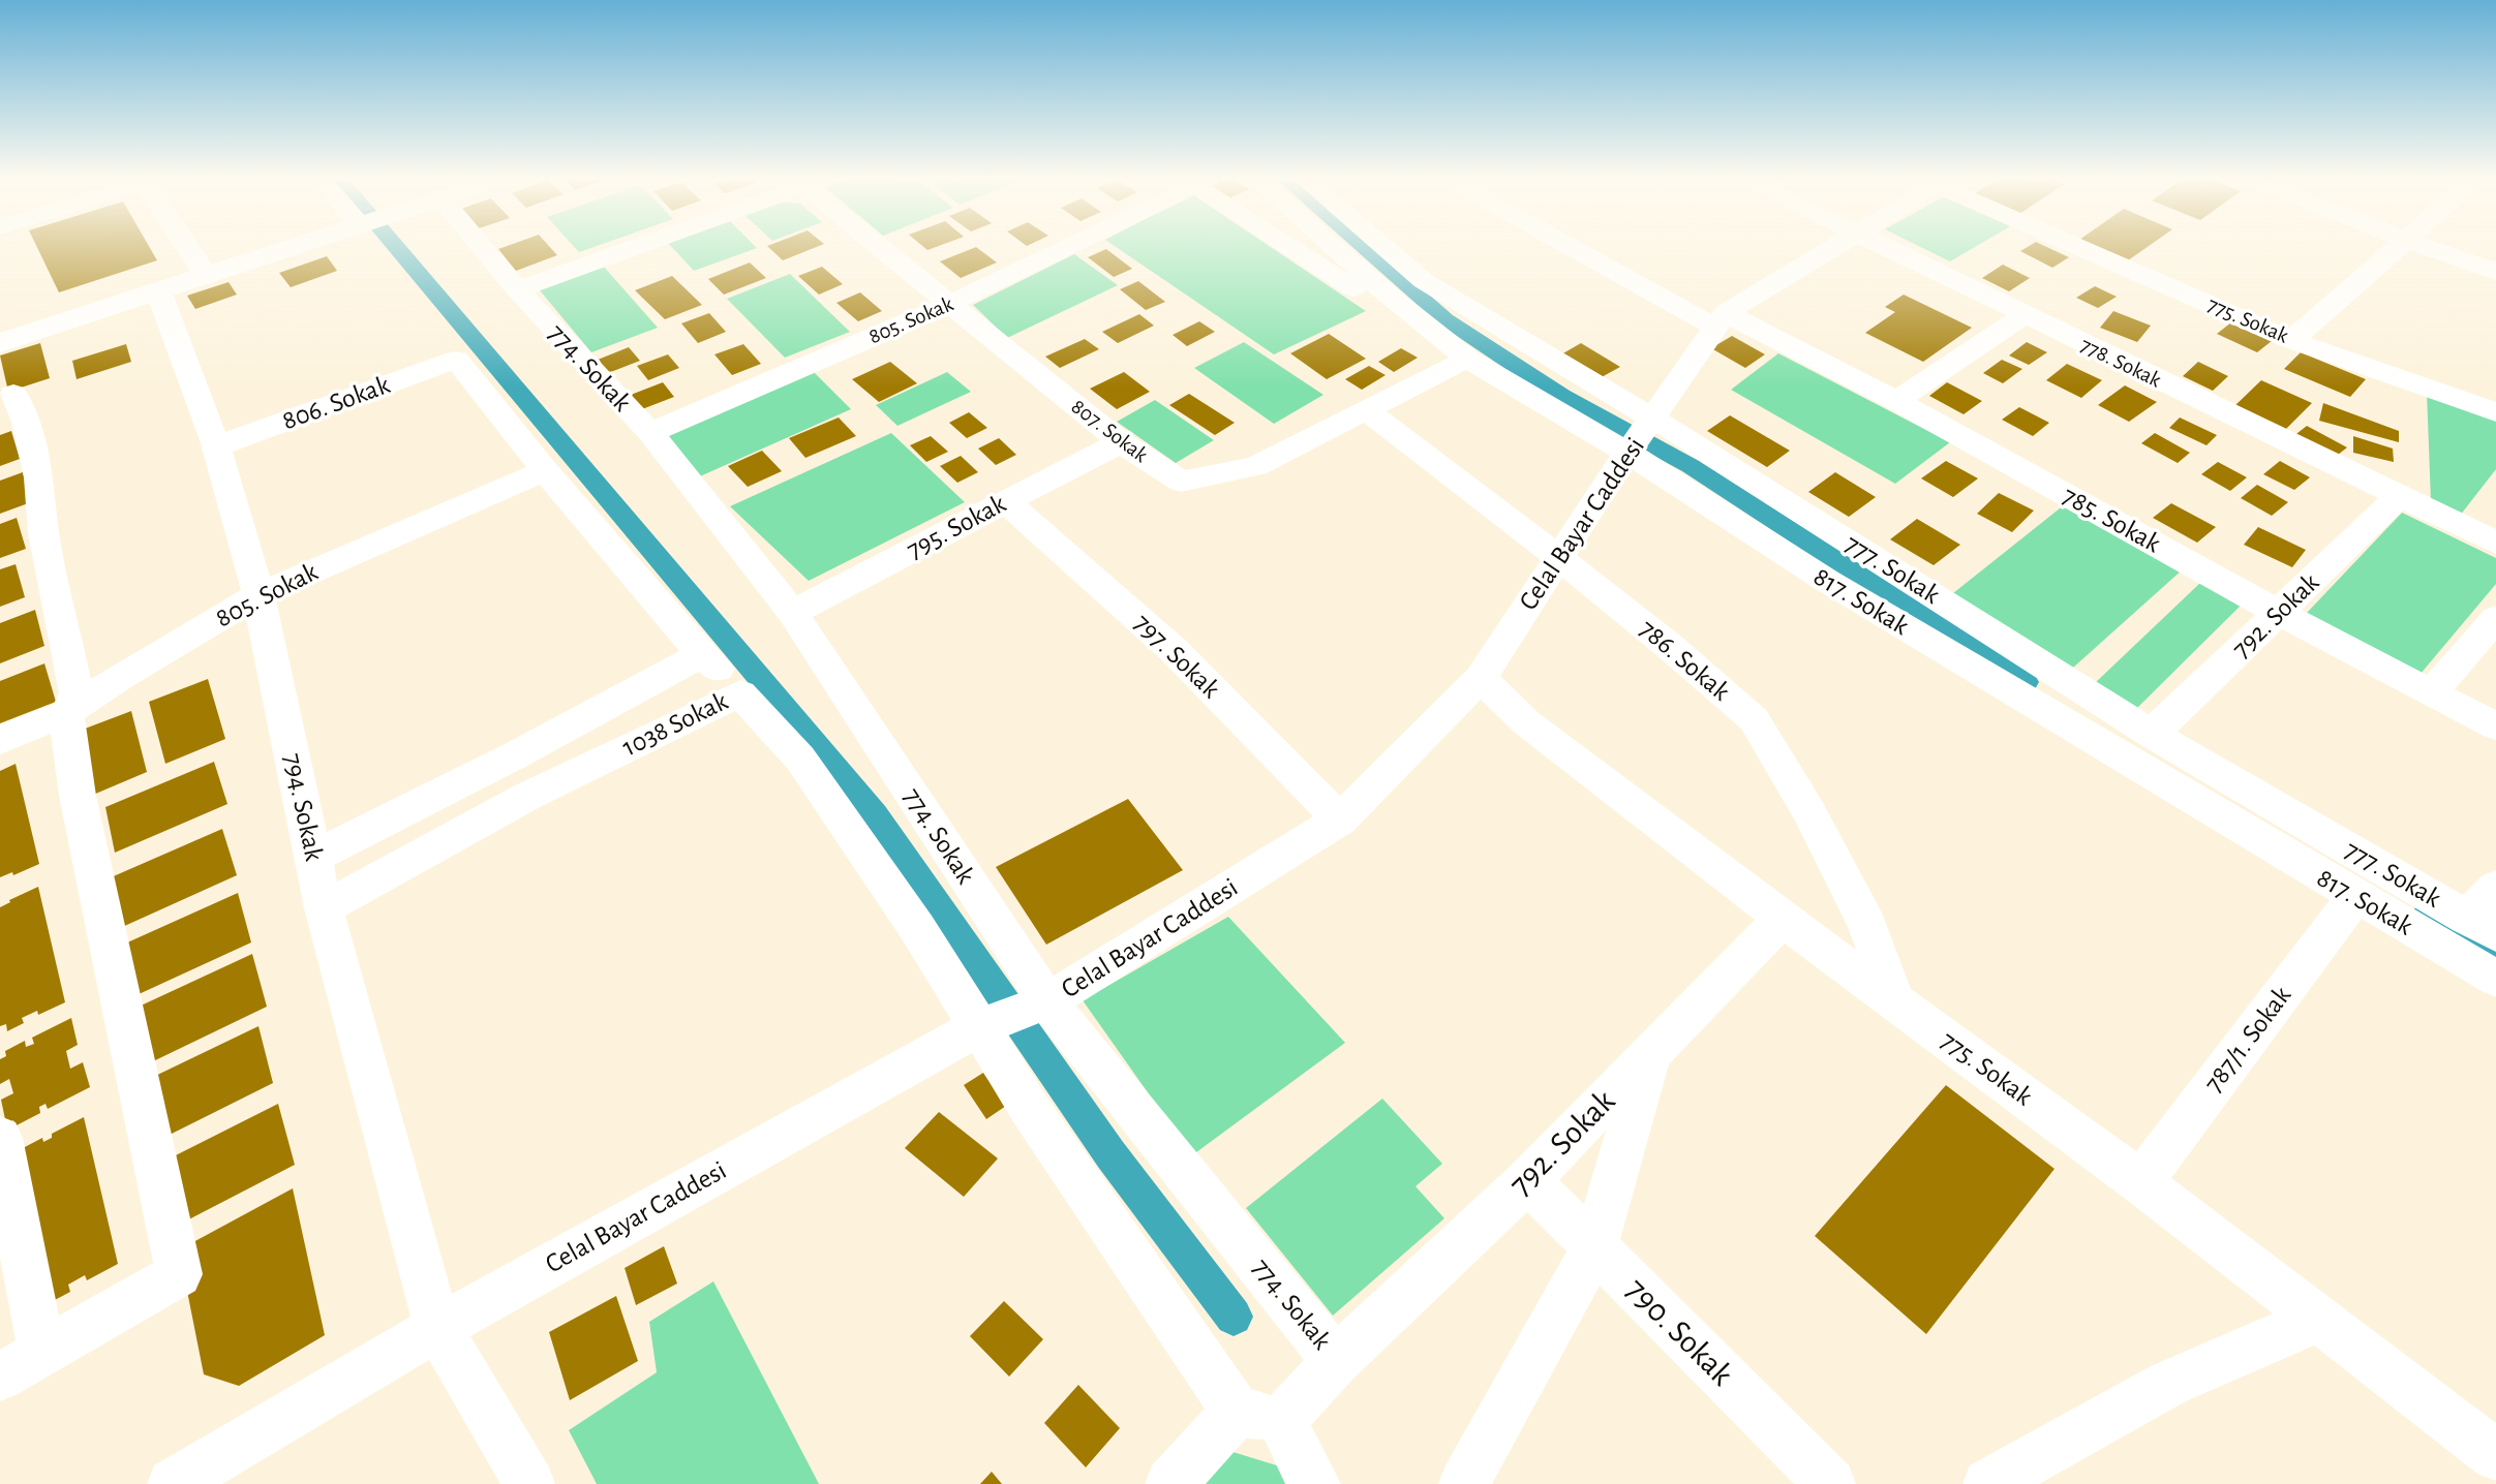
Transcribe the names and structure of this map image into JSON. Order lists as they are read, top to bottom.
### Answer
{
  "streets": {
    "street": [
      "805. Sokak",
      "775. Sokak",
      "778. Sokak",
      "774. Sokak",
      "806. Sokak",
      "807. Sokak",
      "785. Sokak",
      "Celal Bayar Caddesi",
      "795. Sokak",
      "777. Sokak",
      "817. Sokak",
      "792. Sokak",
      "797. Sokak",
      "786. Sokak",
      "1038 Sokak",
      "794. Sokak",
      "787/1. Sokak",
      "790. Sokak"
    ]
  },
  "crossings": [
    ["805. Sokak", "774. Sokak"],
    ["805. Sokak", "806. Sokak"],
    ["805. Sokak", "807. Sokak"],
    ["805. Sokak", "794. Sokak"],
    ["775. Sokak", "Celal Bayar Caddesi"],
    ["775. Sokak", "792. Sokak"],
    ["775. Sokak", "786. Sokak"],
    ["775. Sokak", "787/1. Sokak"],
    ["778. Sokak", "792. Sokak"],
    ["774. Sokak", "Celal Bayar Caddesi"],
    ["774. Sokak", "795. Sokak"],
    ["774. Sokak", "792. Sokak"],
    ["774. Sokak", "1038 Sokak"],
    ["806. Sokak", "794. Sokak"],
    ["807. Sokak", "795. Sokak"],
    ["807. Sokak", "817. Sokak"],
    ["807. Sokak", "786. Sokak"],
    ["785. Sokak", "Celal Bayar Caddesi"],
    ["785. Sokak", "792. Sokak"],
    ["Celal Bayar Caddesi", "777. Sokak"],
    ["Celal Bayar Caddesi", "817. Sokak"],
    ["Celal Bayar Caddesi", "797. Sokak"],
    ["Celal Bayar Caddesi", "786. Sokak"],
    ["Celal Bayar Caddesi", "1038 Sokak"],
    ["Celal Bayar Caddesi", "794. Sokak"],
    ["795. Sokak", "797. Sokak"],
    ["777. Sokak", "792. Sokak"],
    ["817. Sokak", "787/1. Sokak"],
    ["792. Sokak", "790. Sokak"],
    ["1038 Sokak", "794. Sokak"]
  ]
}
